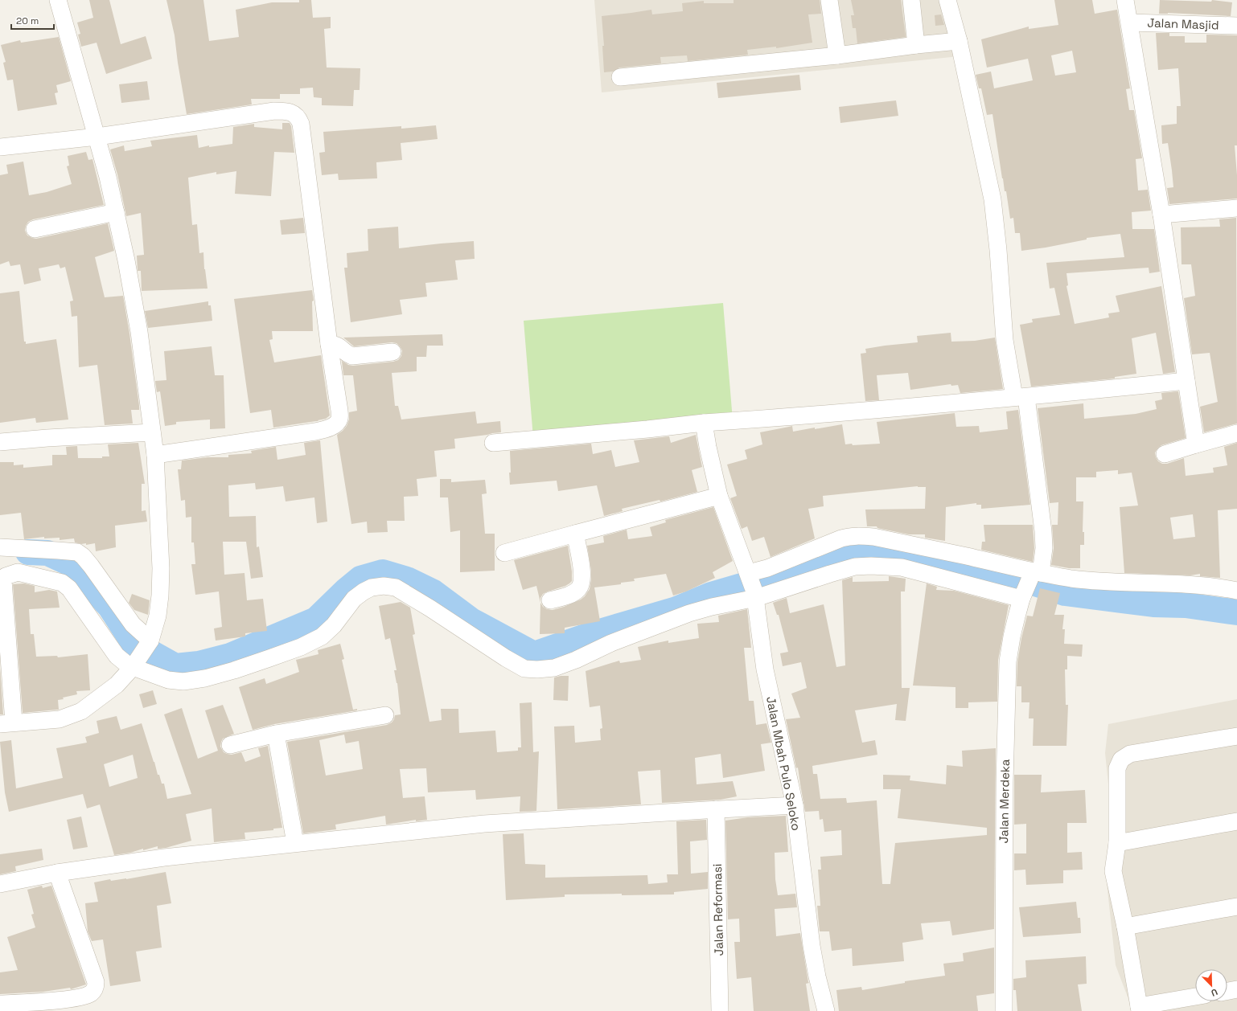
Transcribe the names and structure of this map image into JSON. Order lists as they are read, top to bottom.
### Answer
{
  "streets": {
    "street": [
      "Jalan Masjid",
      "Jalan Mbah Pulo Seloko",
      "Jalan Merdeka",
      "Jalan Reformasi"
    ]
  },
  "scale_bar": "20 m",
  "north": "bottom right"
}
